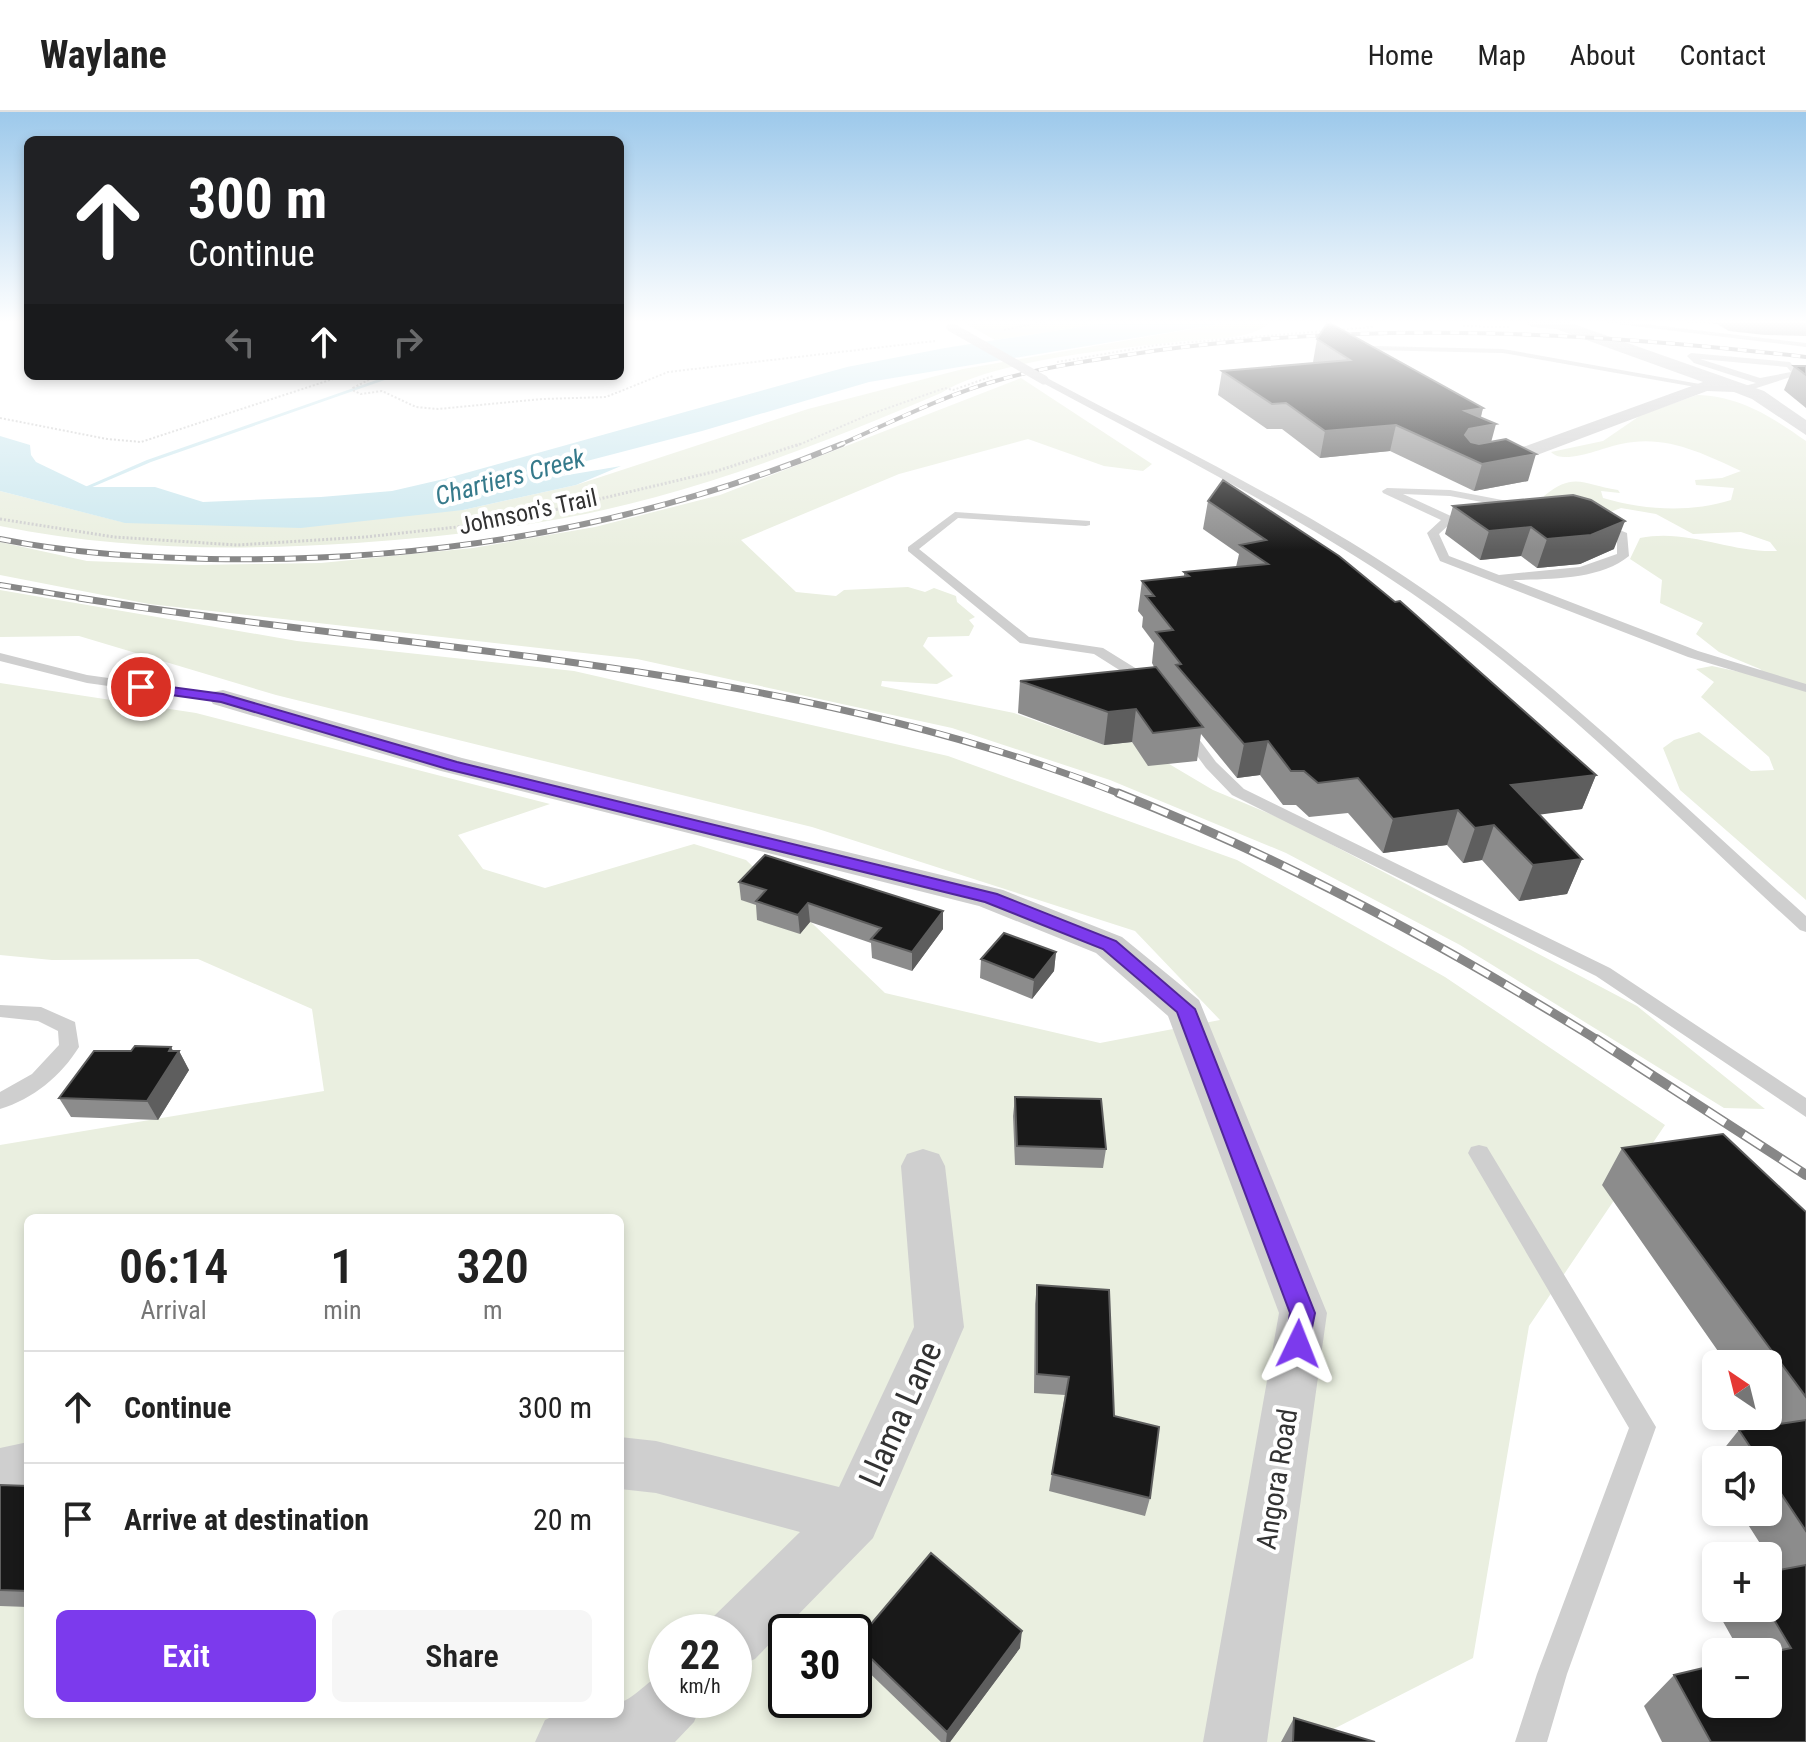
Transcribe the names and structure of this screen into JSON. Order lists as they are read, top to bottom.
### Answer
{
  "streets": {
    "street": ["Llama Lane", "Angora Road"],
    "path": ["Johnson's Trail"]
  },
  "water": ["Chartiers Creek"],
  "north": "top left",
  "page": {
    "header": "Waylane",
    "nav": [
      "Home",
      "Map",
      "About",
      "Contact"
    ],
    "turn": ["300 m", "Continue"],
    "eta": [
      "06:14",
      "Arrival",
      "1",
      "min",
      "320",
      "m"
    ],
    "map_buttons": ["+", "−"],
    "list": [
      {
        "name": "Continue",
        "value": "300 m"
      },
      {
        "name": "Arrive at destination",
        "value": "20 m"
      }
    ],
    "buttons": ["Exit", "Share"],
    "speed": "22 km/h",
    "limit": "30"
  }
}
